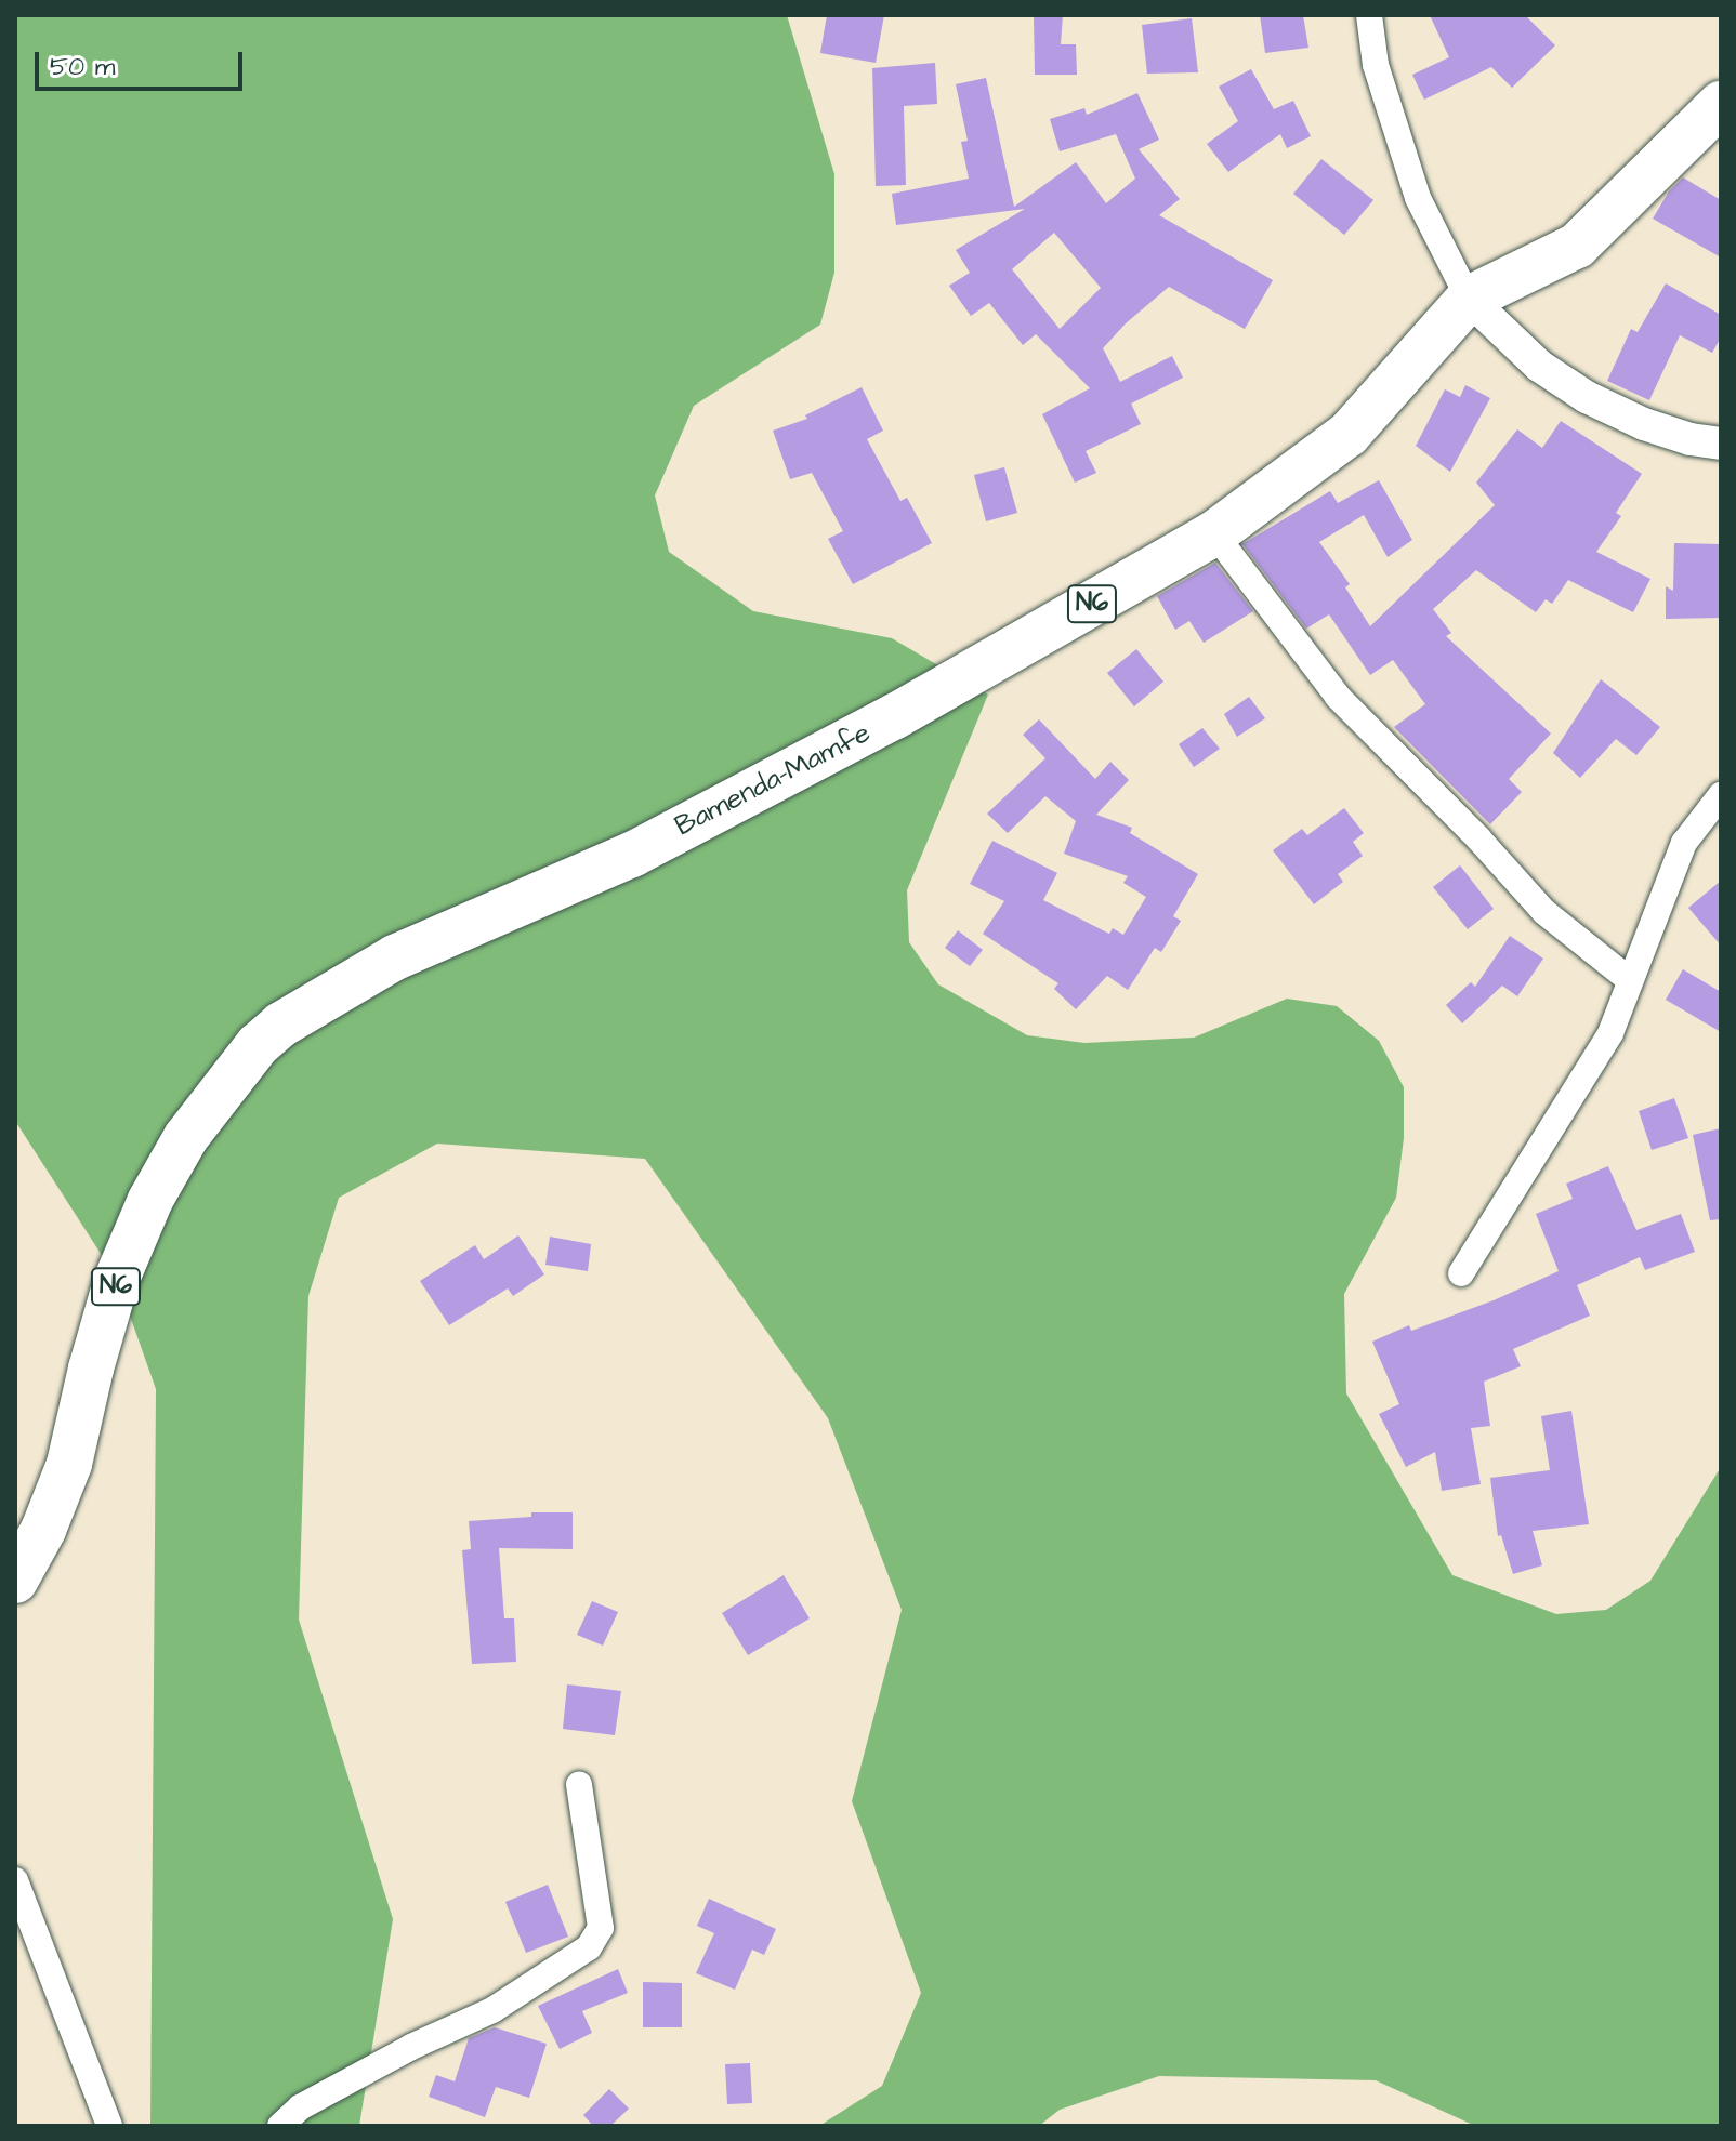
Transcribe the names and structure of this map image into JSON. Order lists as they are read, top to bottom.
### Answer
{
  "streets": {
    "highway": ["N6", "Bamenda-Mamfe"]
  },
  "scale_bar": "50 m"
}
